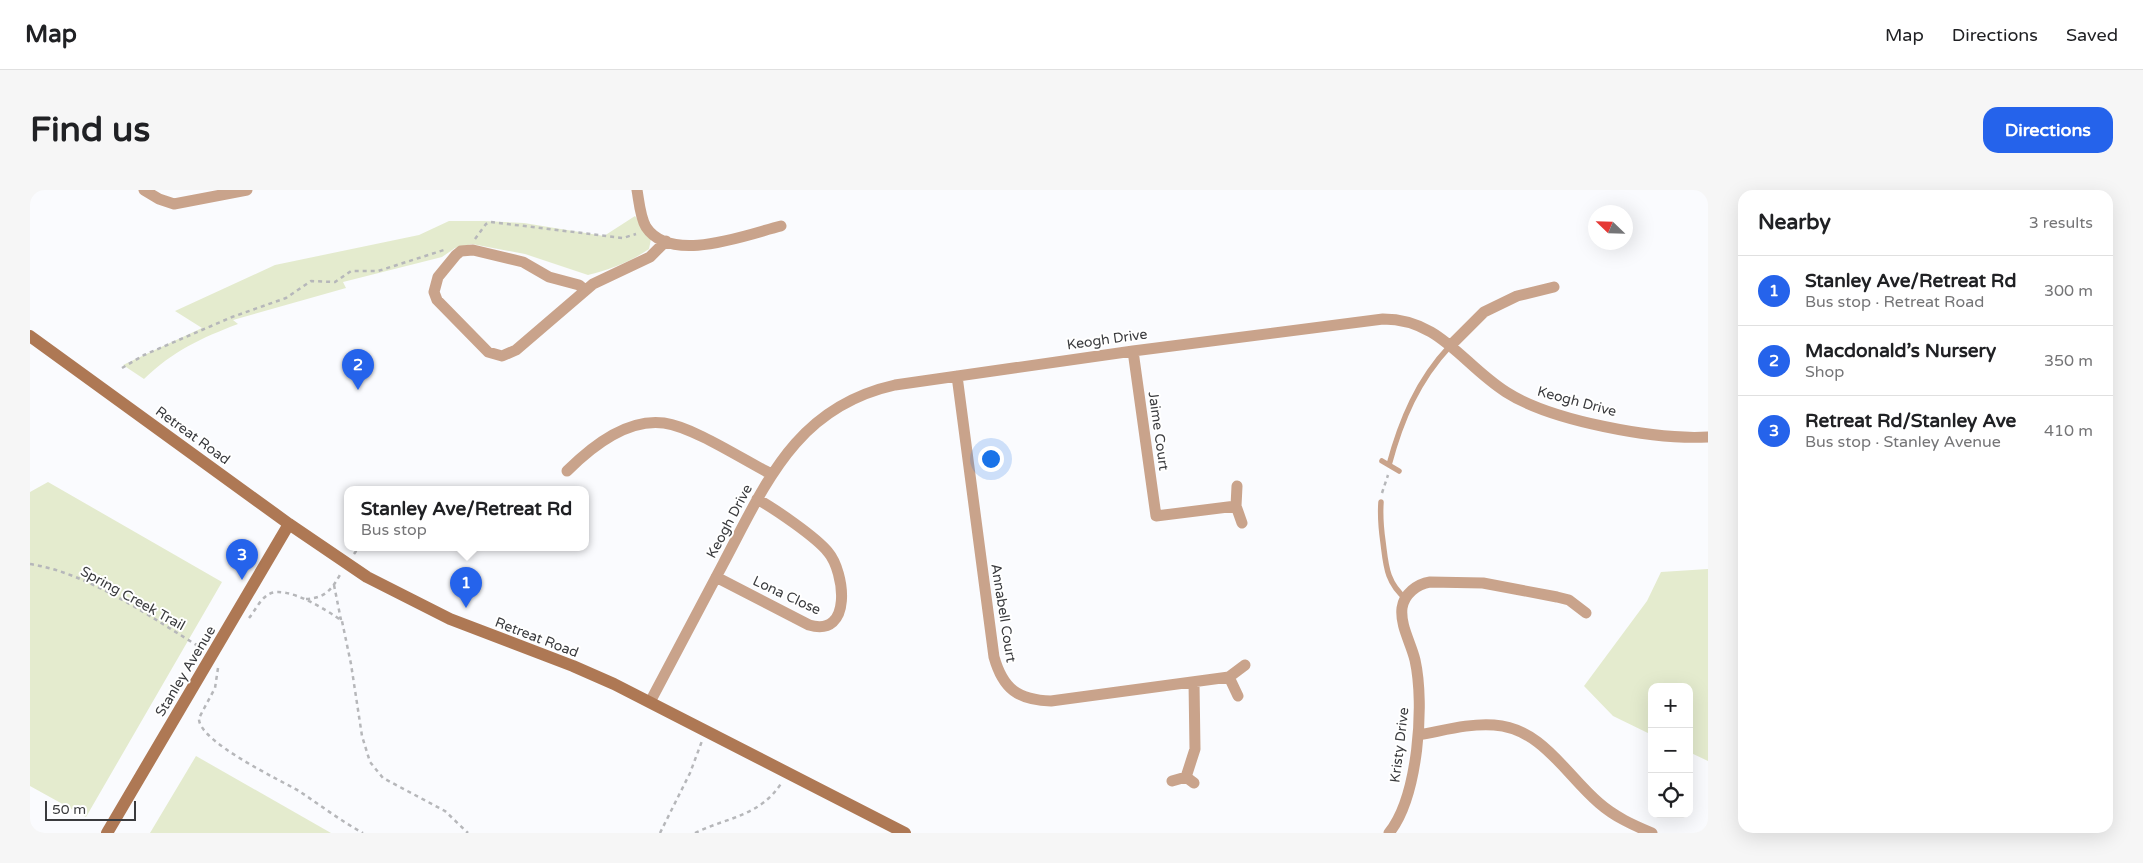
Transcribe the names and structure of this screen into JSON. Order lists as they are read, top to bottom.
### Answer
{
  "streets": {
    "street": [
      "Keogh Drive",
      "Jaime Court",
      "Retreat Road",
      "Lona Close",
      "Annabell Court",
      "Stanley Avenue",
      "Kristy Drive"
    ],
    "path": ["Spring Creek Trail"]
  },
  "crossings": [
    ["Keogh Drive", "Jaime Court"],
    ["Keogh Drive", "Retreat Road"],
    ["Keogh Drive", "Lona Close"],
    ["Keogh Drive", "Annabell Court"],
    ["Retreat Road", "Stanley Avenue"],
    ["Spring Creek Trail", "Stanley Avenue"]
  ],
  "scale_bar": "50 m",
  "north": "top left",
  "page": {
    "header": "Map",
    "nav": ["Map", "Directions", "Saved"],
    "buttons": "Directions",
    "title": "Find us",
    "heading": ["Nearby", "3 results"],
    "list": [
      {
        "mark": "1",
        "name": "Stanley Ave/Retreat Rd",
        "note": "Bus stop · Retreat Road",
        "value": "300 m"
      },
      {
        "mark": "2",
        "name": "Macdonald’s Nursery",
        "note": "Shop",
        "value": "350 m"
      },
      {
        "mark": "3",
        "name": "Retreat Rd/Stanley Ave",
        "note": "Bus stop · Stanley Avenue",
        "value": "410 m"
      }
    ],
    "pins": ["2", "3", "1"],
    "popup": ["Stanley Ave/Retreat Rd", "Bus stop"],
    "map_buttons": ["+", "−"],
    "scale": "50 m"
  }
}
